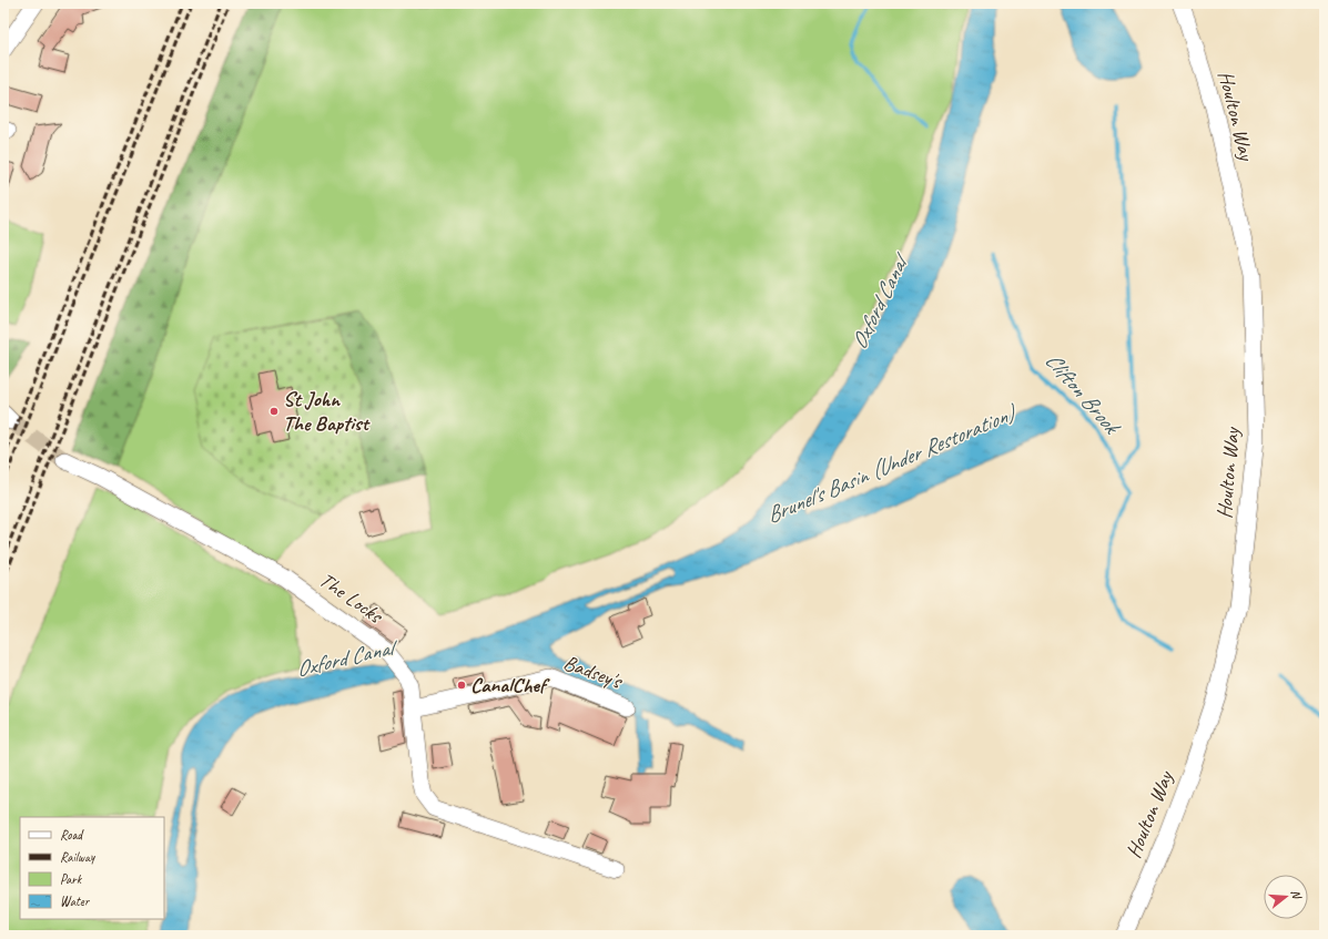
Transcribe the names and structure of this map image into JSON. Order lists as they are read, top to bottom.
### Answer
{
  "streets": {
    "street": ["Houlton Way", "The Locks", "Badsey's"]
  },
  "crossings": [
    ["The Locks", "Badsey's"]
  ],
  "water": ["Oxford Canal", "Clifton Brook", "Brunel's Basin (Under Restoration)"],
  "places": ["St John The Baptist", "CanalChef"],
  "legend": [
    "Road",
    "Railway",
    "Park",
    "Water"
  ],
  "north": "right"
}
